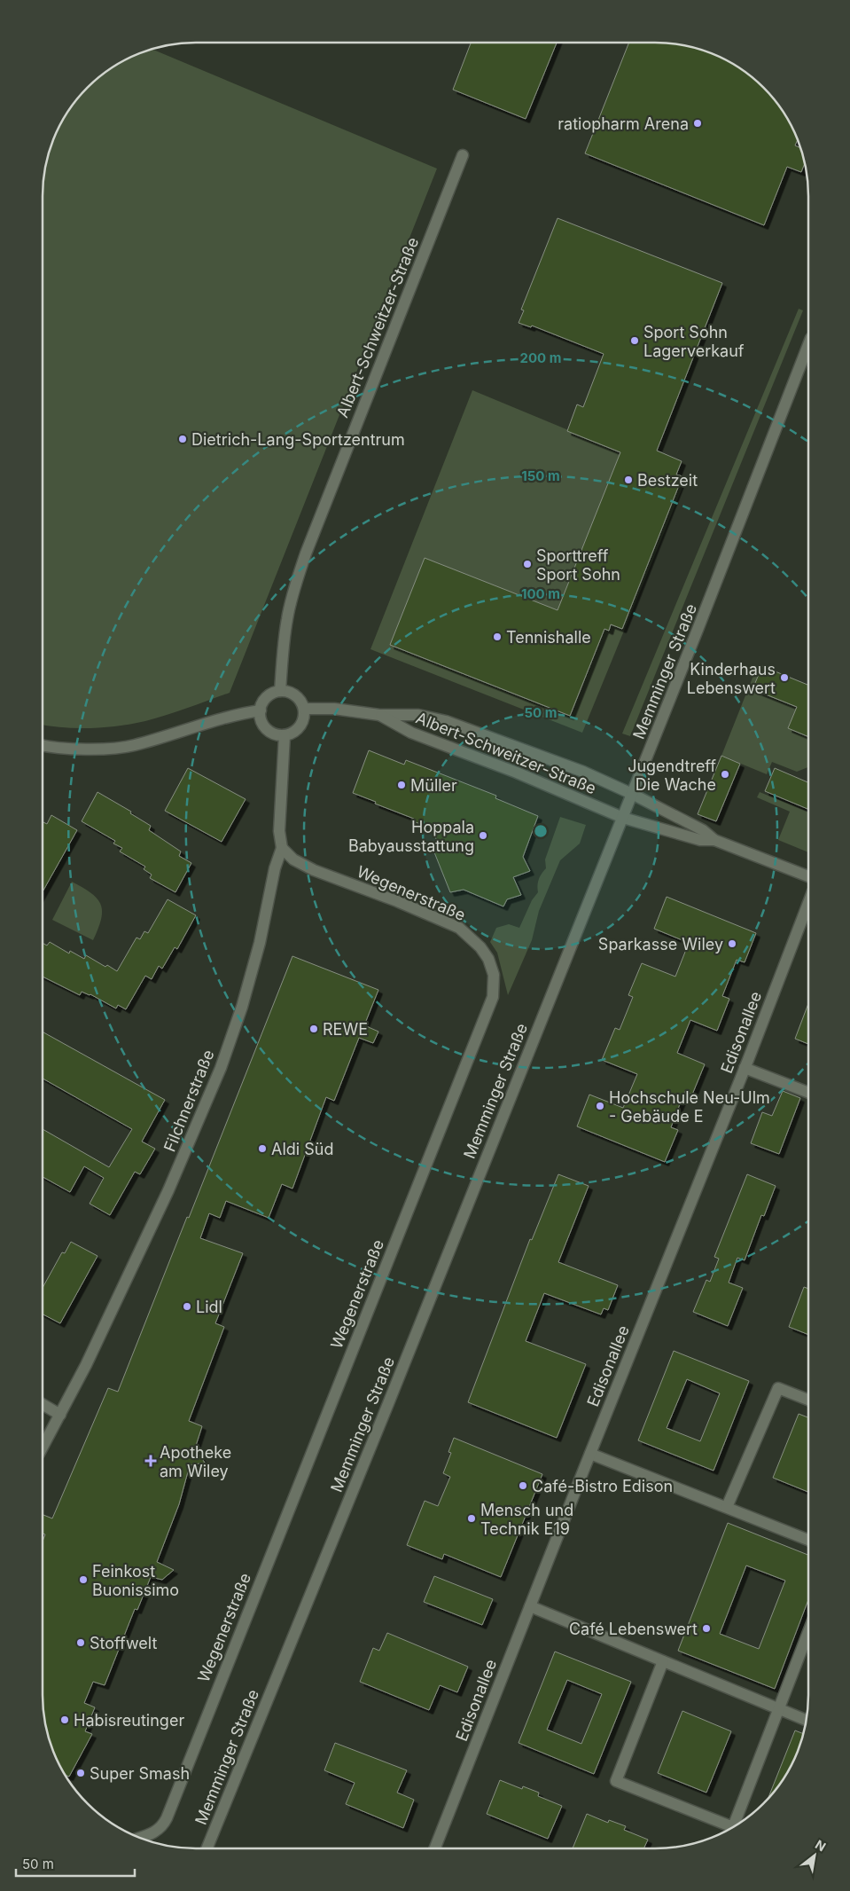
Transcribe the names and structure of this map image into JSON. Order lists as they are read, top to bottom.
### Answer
{
  "streets": {
    "street": [
      "Albert-Schweitzer-Straße",
      "Memminger Straße",
      "Wegenerstraße",
      "Edisonallee",
      "Filchnerstraße"
    ]
  },
  "crossings": [
    ["Albert-Schweitzer-Straße", "Memminger Straße"],
    ["Albert-Schweitzer-Straße", "Filchnerstraße"],
    ["Wegenerstraße", "Filchnerstraße"]
  ],
  "places": {
    "other": [
      "ratiopharm Arena",
      "Sport Sohn Lagerverkauf",
      "Dietrich-Lang-Sportzentrum",
      "Bestzeit",
      "Sporttreff Sport Sohn",
      "Tennishalle",
      "Kinderhaus Lebenswert",
      "Jugendtreff Die Wache",
      "Müller",
      "Hoppala Babyausstattung",
      "Sparkasse Wiley",
      "REWE",
      "Hochschule Neu-Ulm - Gebäude E",
      "Aldi Süd",
      "Lidl",
      "Café-Bistro Edison",
      "Mensch und Technik E19",
      "Feinkost Buonissimo",
      "Café Lebenswert",
      "Stoffwelt",
      "Habisreutinger",
      "Super Smash"
    ],
    "health": ["Apotheke am Wiley"]
  },
  "scale_bar": "50 m",
  "north": "top right",
  "rings": [
    "200 m",
    "150 m",
    "100 m",
    "50 m"
  ]
}
